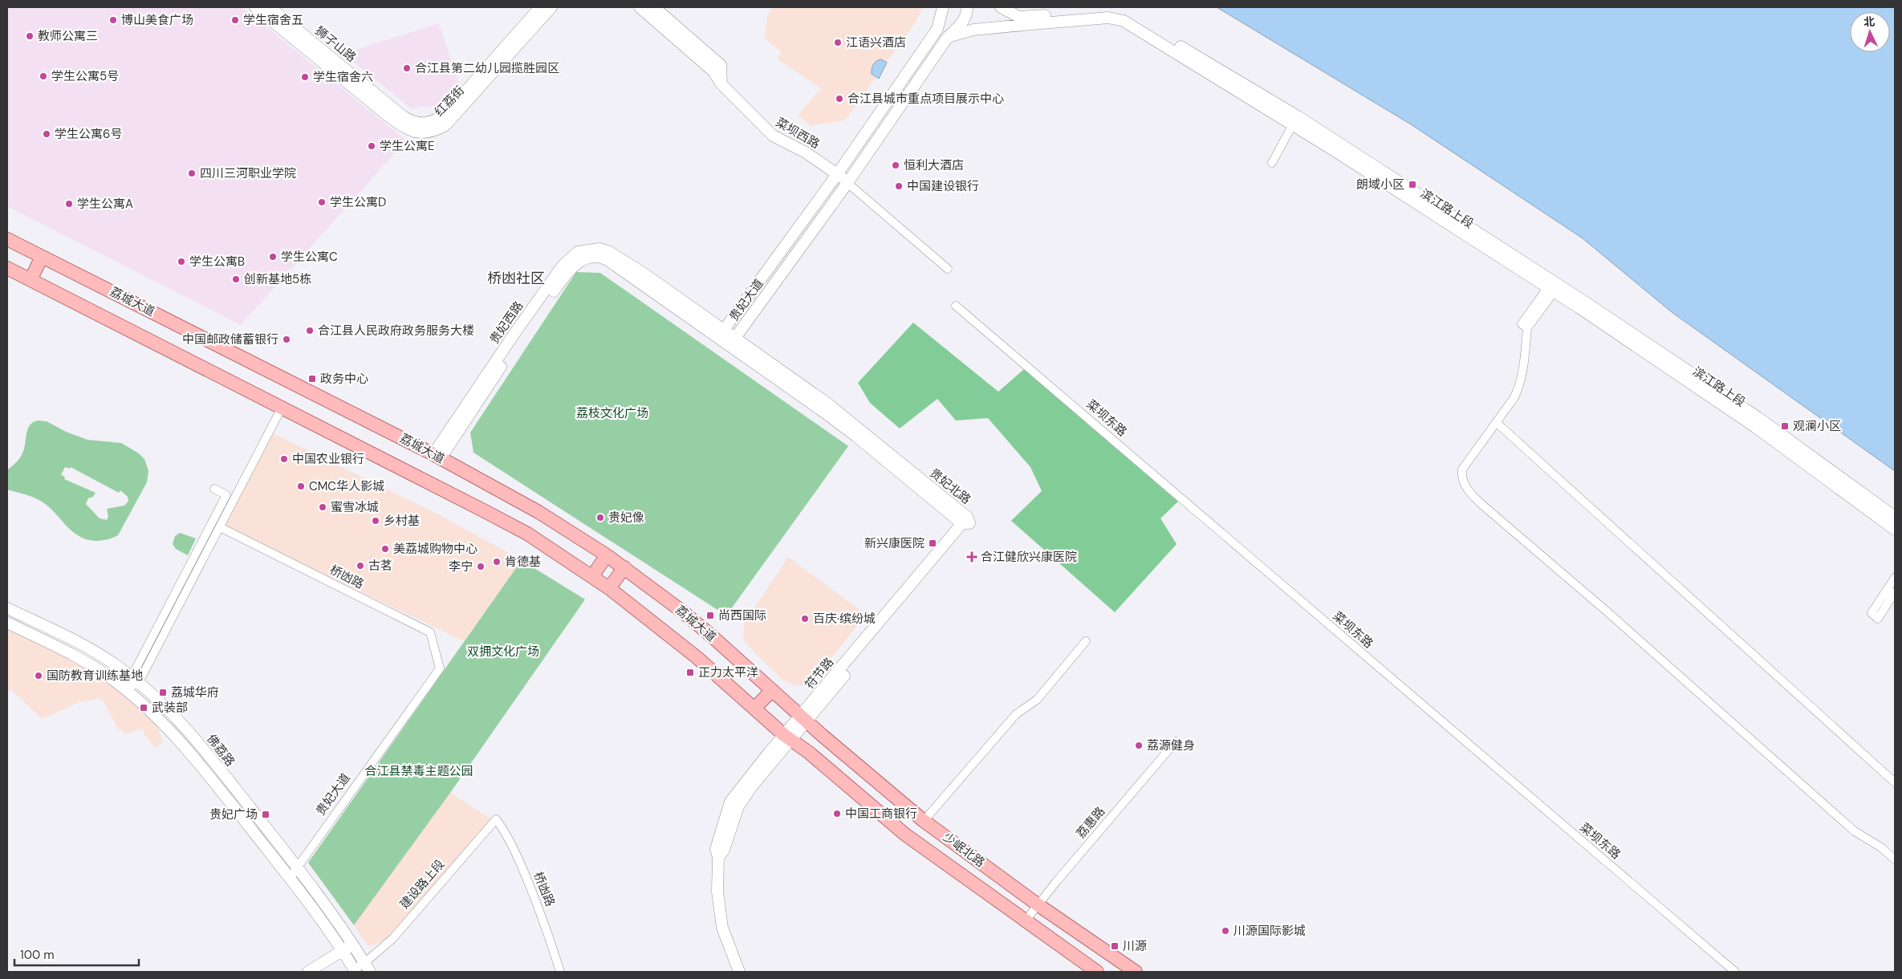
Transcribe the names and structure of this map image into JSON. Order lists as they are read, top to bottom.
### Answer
{
  "streets": {
    "main road": [
      "狮子山路",
      "红荔街",
      "菜坝西路",
      "滨江路上段",
      "贵妃大道",
      "荔城大道",
      "贵妃西路",
      "贵妃北路",
      "符节路",
      "佛荔路",
      "少岷北路"
    ],
    "street": [
      "菜坝东路",
      "桥凼路",
      "荔惠路",
      "建设路上段"
    ]
  },
  "crossings": [
    ["狮子山路", "红荔街"],
    ["菜坝西路", "贵妃大道"],
    ["滨江路上段", "贵妃大道"],
    ["贵妃大道", "贵妃西路"],
    ["贵妃大道", "贵妃北路"],
    ["贵妃大道", "桥凼路"],
    ["贵妃大道", "佛荔路"],
    ["荔城大道", "贵妃西路"],
    ["荔城大道", "符节路"],
    ["荔城大道", "少岷北路"],
    ["贵妃西路", "贵妃北路"],
    ["贵妃北路", "符节路"],
    ["桥凼路", "建设路上段"],
    ["符节路", "少岷北路"],
    ["佛荔路", "建设路上段"],
    ["荔惠路", "少岷北路"]
  ],
  "districts": ["桥凼社区"],
  "parks": ["荔枝文化广场", "双拥文化广场", "合江县禁毒主题公园"],
  "places": {
    "other": [
      "博山美食广场",
      "学生宿舍五",
      "教师公寓三",
      "江语兴酒店",
      "合江县第二幼儿园揽胜园区",
      "学生公寓5号",
      "学生宿舍六",
      "合江县城市重点项目展示中心",
      "学生公寓6号",
      "学生公寓E",
      "恒利大酒店",
      "四川三河职业学院",
      "中国建设银行",
      "学生公寓D",
      "学生公寓A",
      "学生公寓C",
      "学生公寓B",
      "创新基地5栋",
      "合江县人民政府政务服务大楼",
      "中国邮政储蓄银行",
      "中国农业银行",
      "CMC华人影城",
      "蜜雪冰城",
      "贵妃像",
      "乡村基",
      "美荔城购物中心",
      "肯德基",
      "古茗",
      "李宁",
      "百庆·缤纷城",
      "国防教育训练基地",
      "荔源健身",
      "中国工商银行",
      "川源国际影城"
    ],
    "transit": [
      "朗域小区",
      "政务中心",
      "观澜小区",
      "新兴康医院",
      "尚西国际",
      "正力太平洋",
      "荔城华府",
      "武装部",
      "贵妃广场",
      "川源"
    ],
    "health": ["合江健欣兴康医院"]
  },
  "scale_bar": "100 m",
  "north": "top"
}
